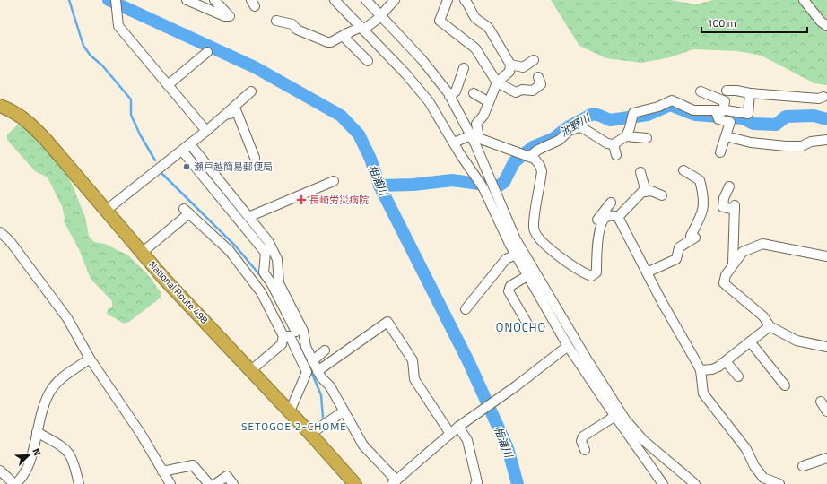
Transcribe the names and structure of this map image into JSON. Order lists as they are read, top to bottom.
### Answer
{
  "streets": {
    "highway": ["National Route 498"]
  },
  "districts": ["ONOCHO", "SETOGOE 2-CHOME"],
  "water": ["池野川", "相浦川"],
  "places": {
    "other": ["瀬戸越簡易郵便局"],
    "health": ["長崎労災病院"]
  },
  "scale_bar": "100 m",
  "north": "top right"
}
